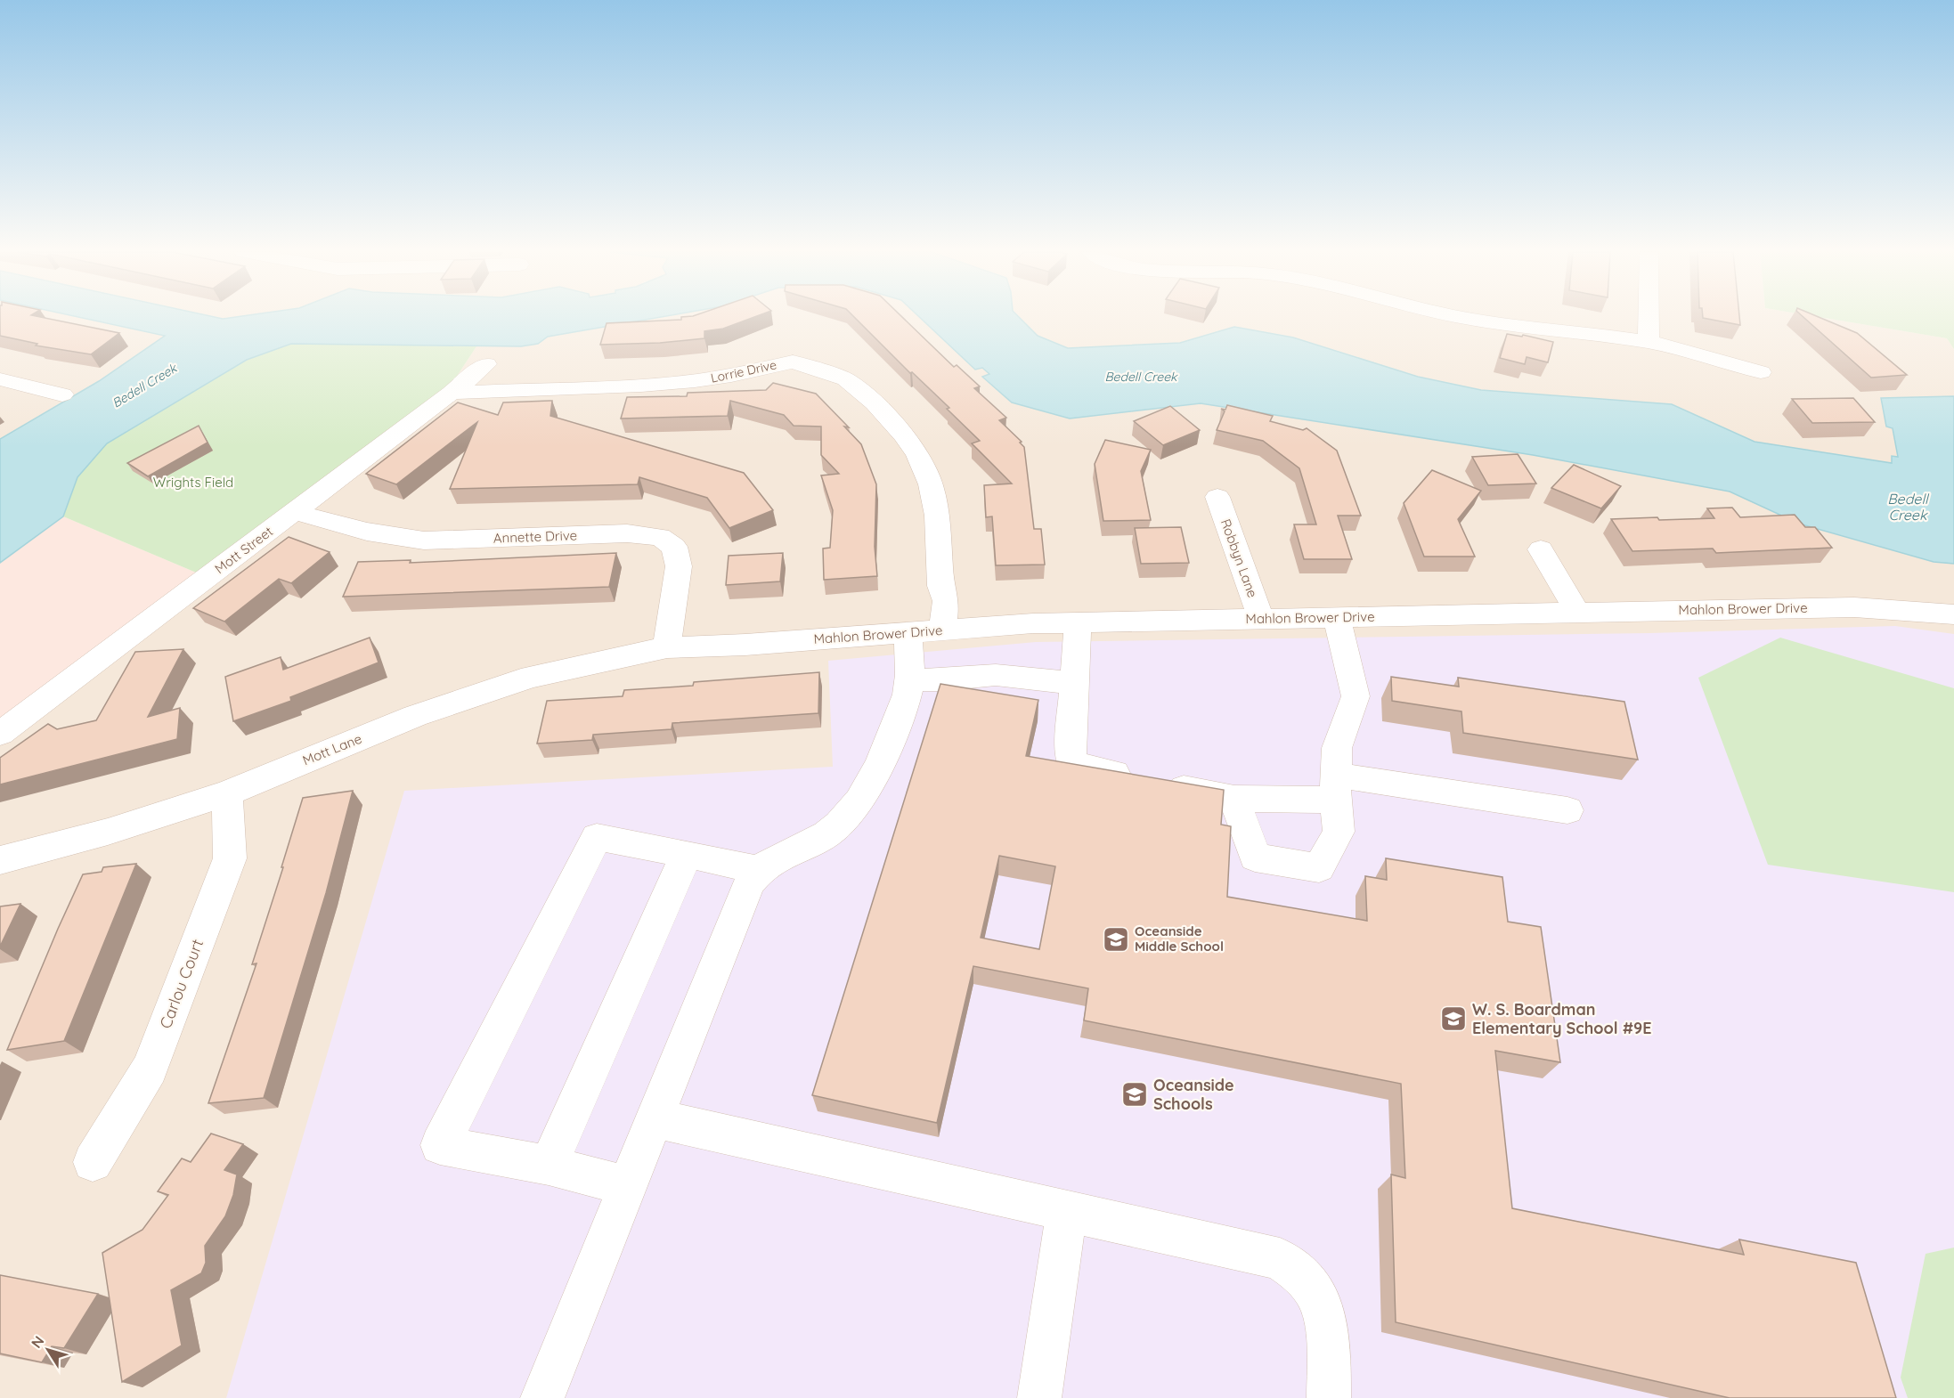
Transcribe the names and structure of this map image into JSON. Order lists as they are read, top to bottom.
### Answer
{
  "streets": {
    "street": [
      "Lorrie Drive",
      "Annette Drive",
      "Mott Street",
      "Robbyn Lane",
      "Mahlon Brower Drive",
      "Mott Lane",
      "Carlou Court"
    ]
  },
  "crossings": [
    ["Lorrie Drive", "Mott Street"],
    ["Lorrie Drive", "Mahlon Brower Drive"],
    ["Annette Drive", "Mott Street"],
    ["Annette Drive", "Mahlon Brower Drive"],
    ["Annette Drive", "Mott Lane"],
    ["Robbyn Lane", "Mahlon Brower Drive"],
    ["Mahlon Brower Drive", "Mott Lane"],
    ["Mott Lane", "Carlou Court"]
  ],
  "water": ["Bedell Creek"],
  "parks": ["Wrights Field"],
  "places": {
    "school or university": ["Oceanside Middle School", "W. S. Boardman Elementary School #9E", "Oceanside Schools"]
  },
  "north": "top left"
}
